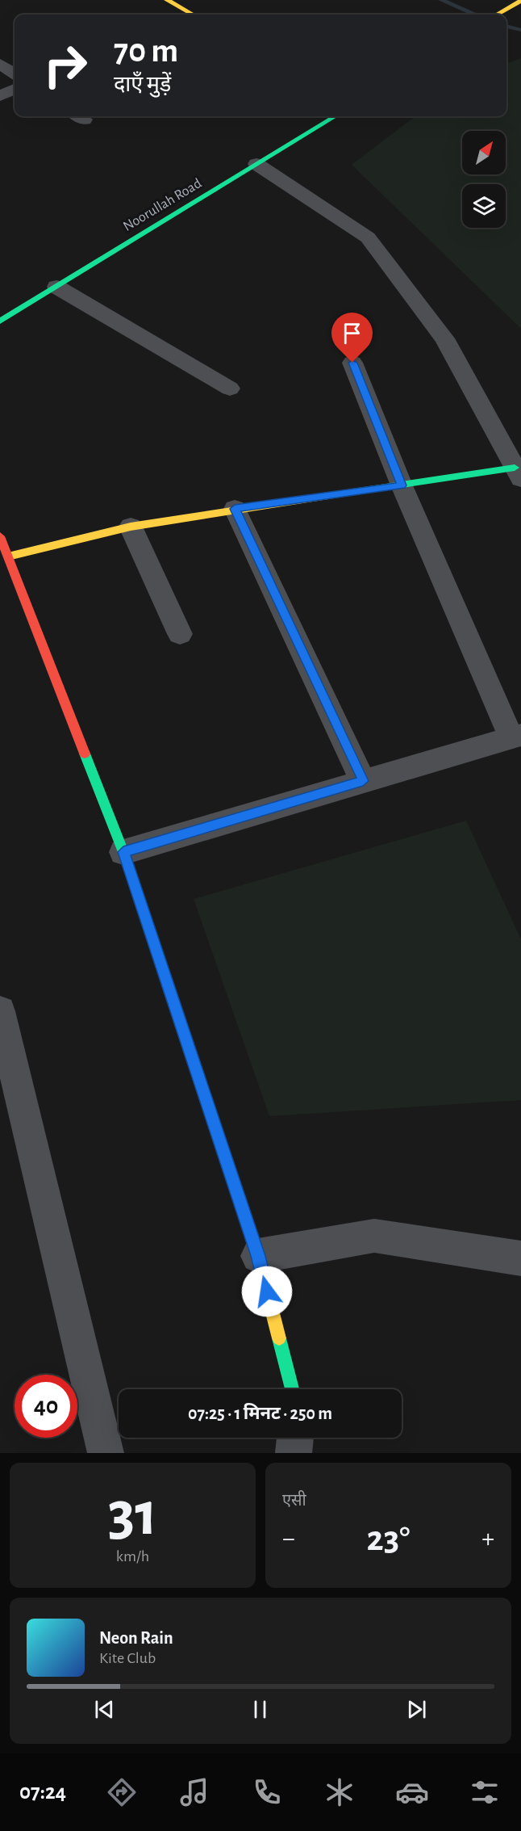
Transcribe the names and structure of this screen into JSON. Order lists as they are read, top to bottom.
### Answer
{
  "streets": {
    "street": ["Noorullah Road"]
  },
  "north": "top right",
  "page": {
    "turn": ["70 m", "दाएँ मुड़ें"],
    "limit": "40",
    "trip": "07:25 · 1 मिनट · 250 m",
    "tile": [
      ["31", "km/h"],
      "एसी"
    ],
    "heat": ["−", "23°", "+"],
    "song": ["Neon Rain", "Kite Club"],
    "tabs": "07:24"
  }
}
